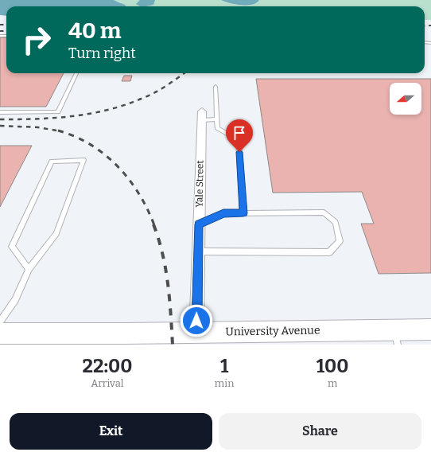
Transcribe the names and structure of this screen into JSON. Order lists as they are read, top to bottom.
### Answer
{
  "streets": {
    "main road": ["University Avenue"],
    "street": ["Yale Street"]
  },
  "crossings": [
    ["Yale Street", "University Avenue"]
  ],
  "north": "left",
  "page": {
    "turn": ["40 m", "Turn right"],
    "eta": [
      "22:00",
      "Arrival",
      "1",
      "min",
      "100",
      "m"
    ],
    "buttons": ["Exit", "Share"]
  }
}
